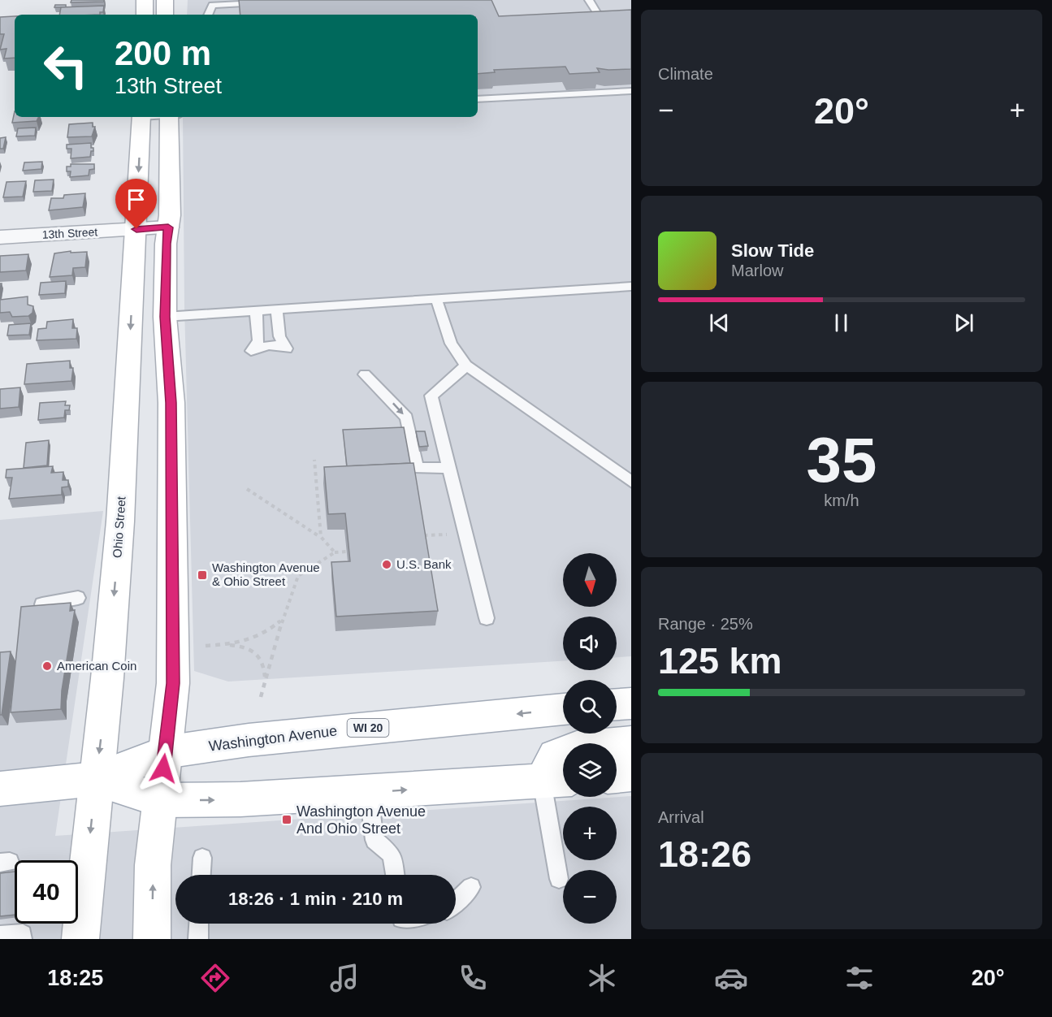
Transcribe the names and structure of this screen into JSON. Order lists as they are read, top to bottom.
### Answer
{
  "streets": {
    "street": [
      "13th Street",
      "Ohio Street",
      "WI 20",
      "Washington Avenue"
    ]
  },
  "crossings": [
    ["13th Street", "Ohio Street"],
    ["Ohio Street", "Washington Avenue"]
  ],
  "places": {
    "other": ["U.S. Bank", "American Coin"],
    "transit": ["Washington Avenue & Ohio Street", "Washington Avenue And Ohio Street"]
  },
  "north": "bottom",
  "page": {
    "tile": [
      "Climate",
      ["35", "km/h"],
      ["Range · 25%", "125 km"],
      ["Arrival", "18:26"]
    ],
    "turn": ["200 m", "13th Street"],
    "heat": ["−", "20°", "+"],
    "song": ["Slow Tide", "Marlow"],
    "map_buttons": ["+", "−"],
    "limit": "40",
    "trip": "18:26 · 1 min · 210 m",
    "tabs": ["18:25", "20°"]
  }
}
